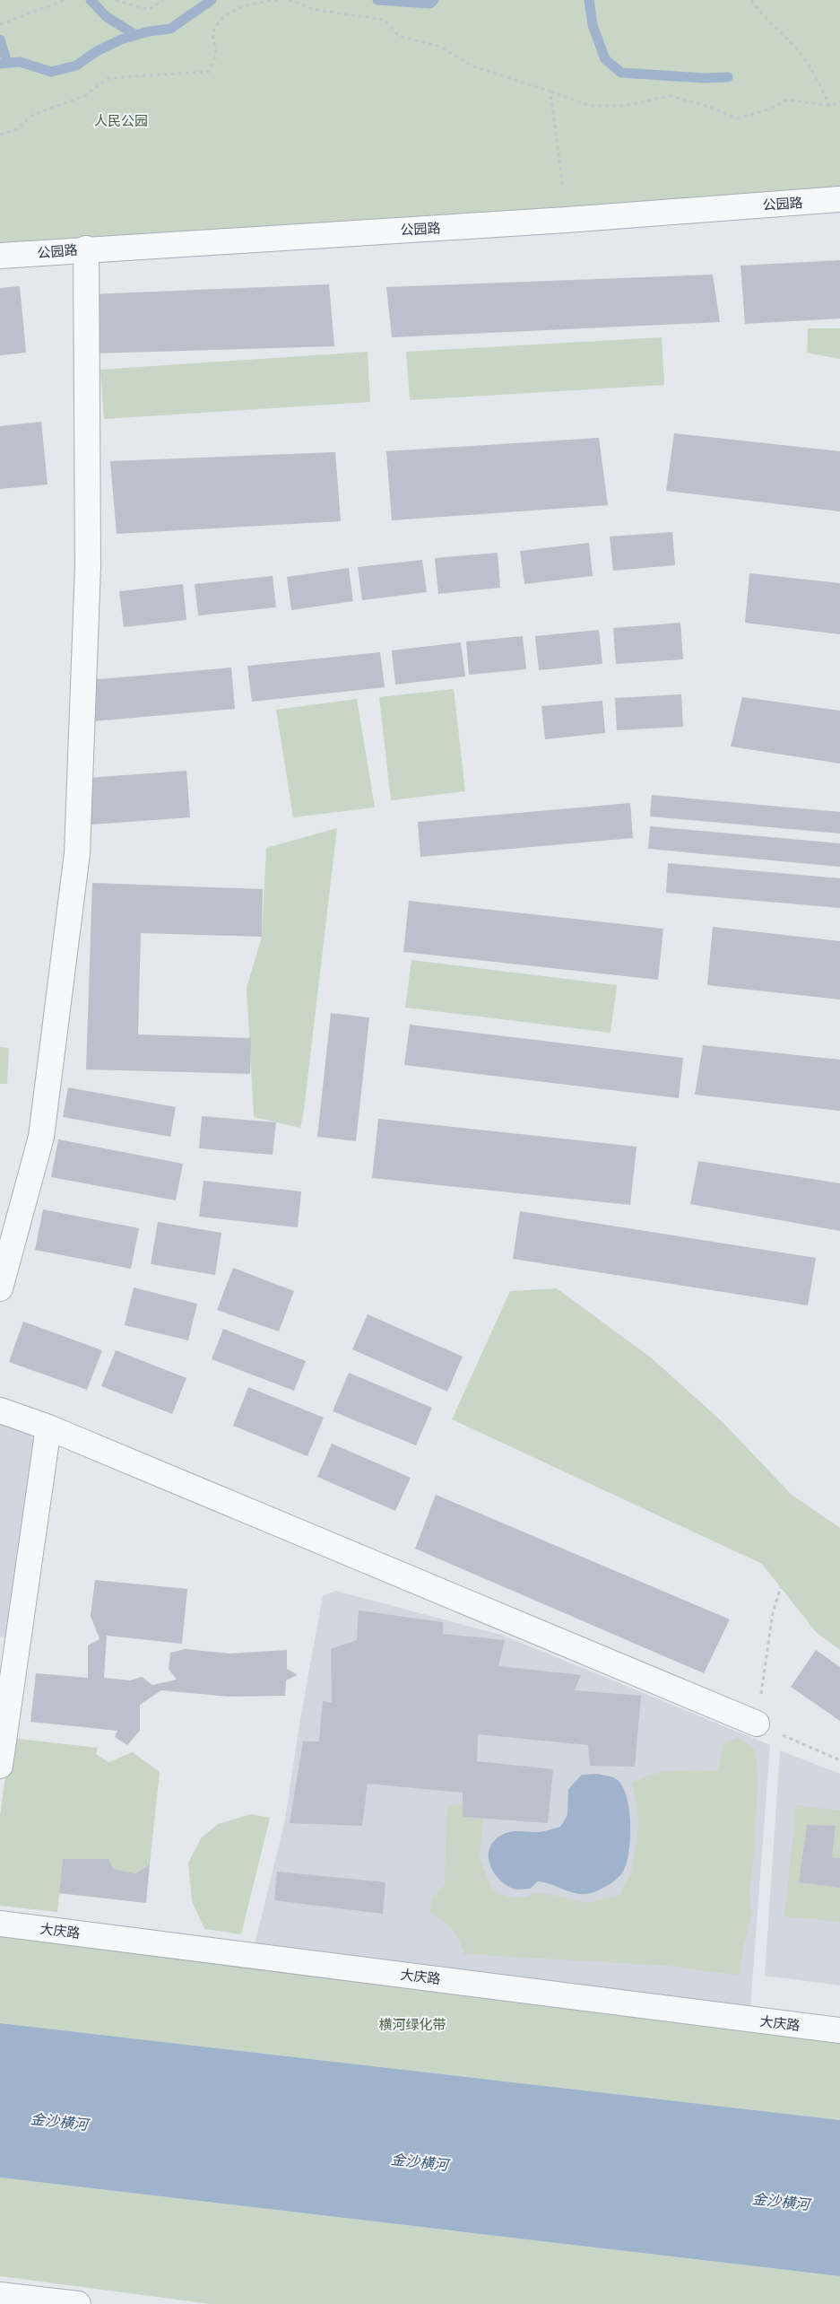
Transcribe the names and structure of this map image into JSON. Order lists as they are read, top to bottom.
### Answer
{
  "streets": {
    "street": ["公园路", "大庆路"]
  },
  "water": ["金沙横河"],
  "parks": ["人民公园", "横河绿化带"]
}
